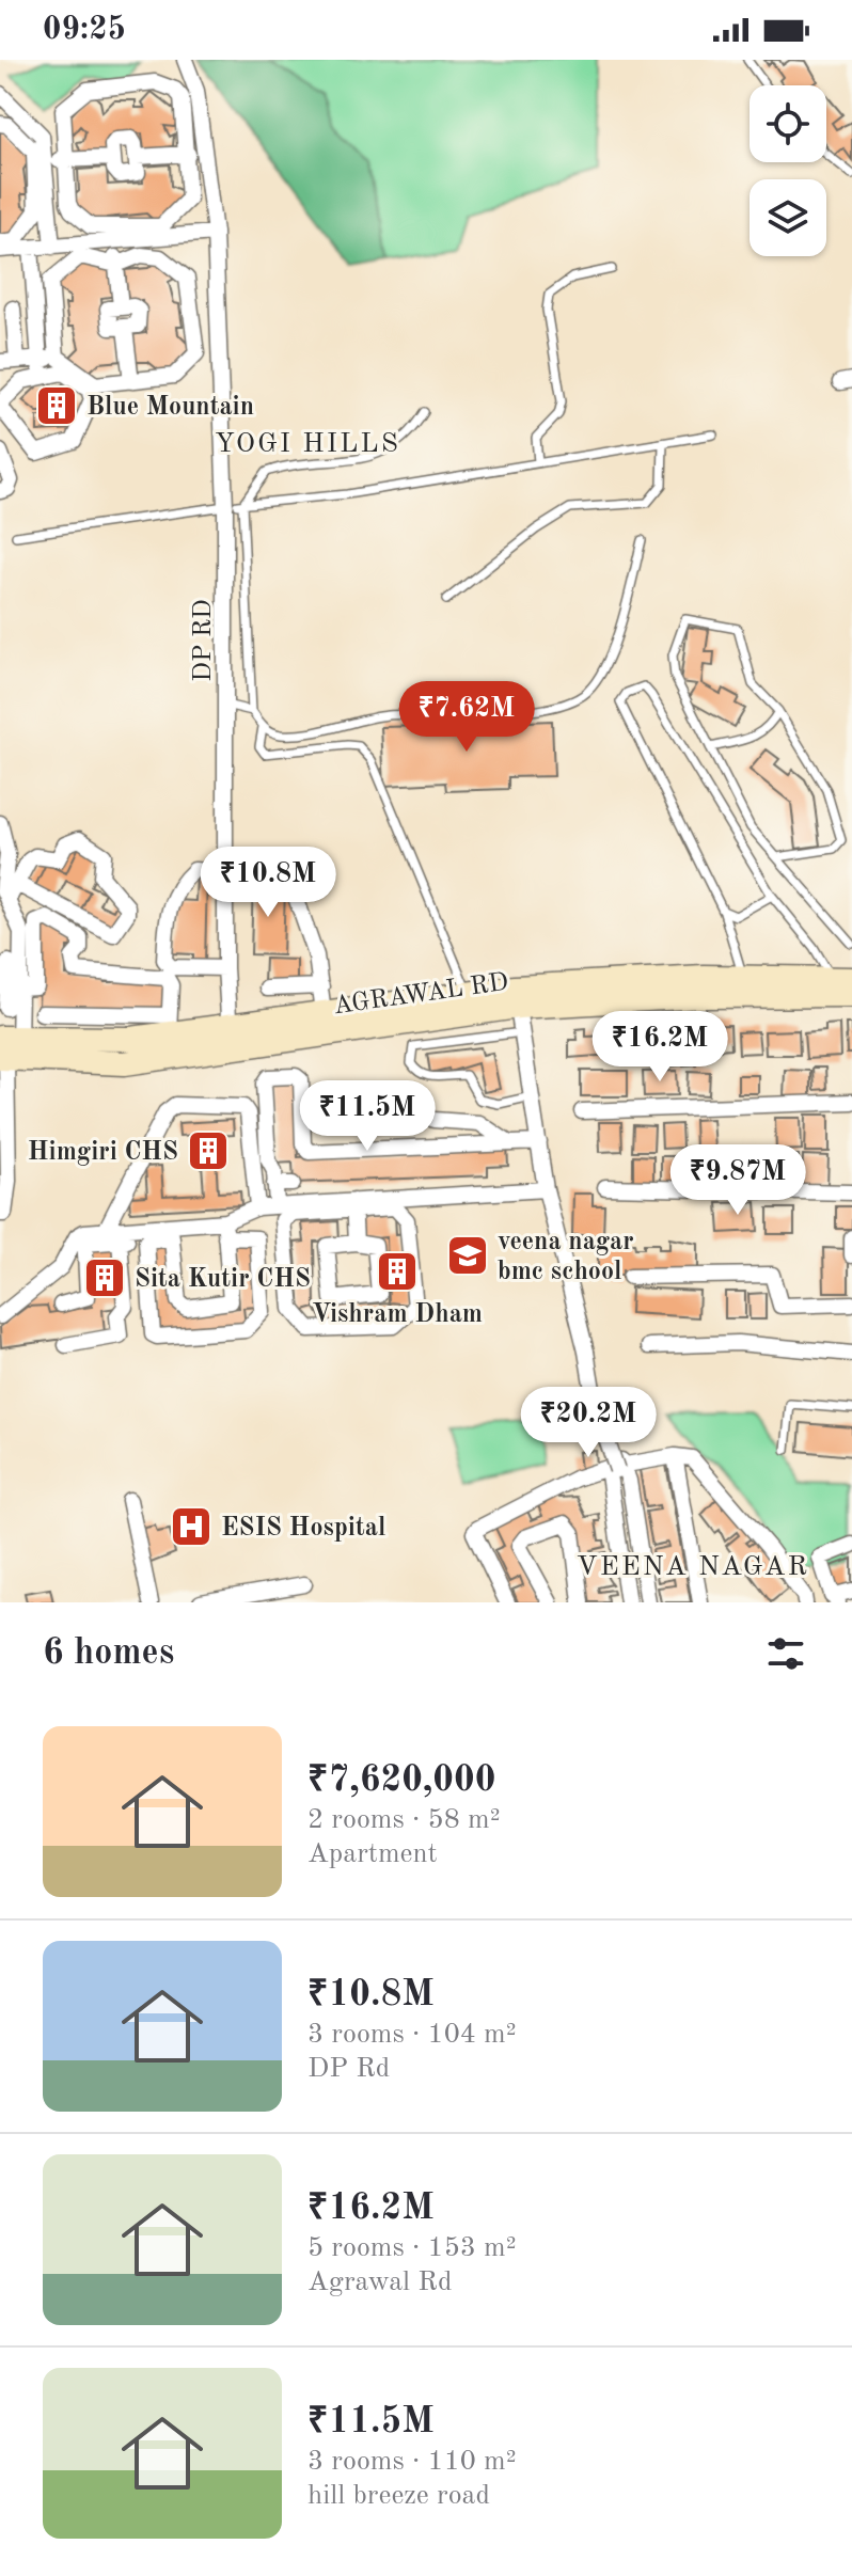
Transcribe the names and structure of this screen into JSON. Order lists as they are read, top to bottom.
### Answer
{
  "streets": {
    "street": ["DP RD", "AGRAWAL RD"]
  },
  "crossings": [
    ["DP RD", "AGRAWAL RD"]
  ],
  "districts": ["YOGI HILLS", "VEENA NAGAR"],
  "places": {
    "building": [
      "Blue Mountain",
      "Himgiri CHS",
      "Vishram Dham",
      "Sita Kutir CHS"
    ],
    "school or university": ["veena nagar bmc school"],
    "hospital": ["ESIS Hospital"]
  },
  "page": {
    "status": "09:25",
    "price": [
      "₹7.62M",
      "₹10.8M",
      "₹16.2M",
      "₹11.5M",
      "₹9.87M",
      "₹20.2M"
    ],
    "heading": "6 homes",
    "list": [
      {
        "name": "₹7,620,000",
        "note": "2 rooms · 58 m² · Apartment"
      },
      {
        "name": "₹10.8M",
        "note": "3 rooms · 104 m² · DP Rd"
      },
      {
        "name": "₹16.2M",
        "note": "5 rooms · 153 m² · Agrawal Rd"
      },
      {
        "name": "₹11.5M",
        "note": "3 rooms · 110 m² · hill breeze road"
      }
    ]
  }
}
